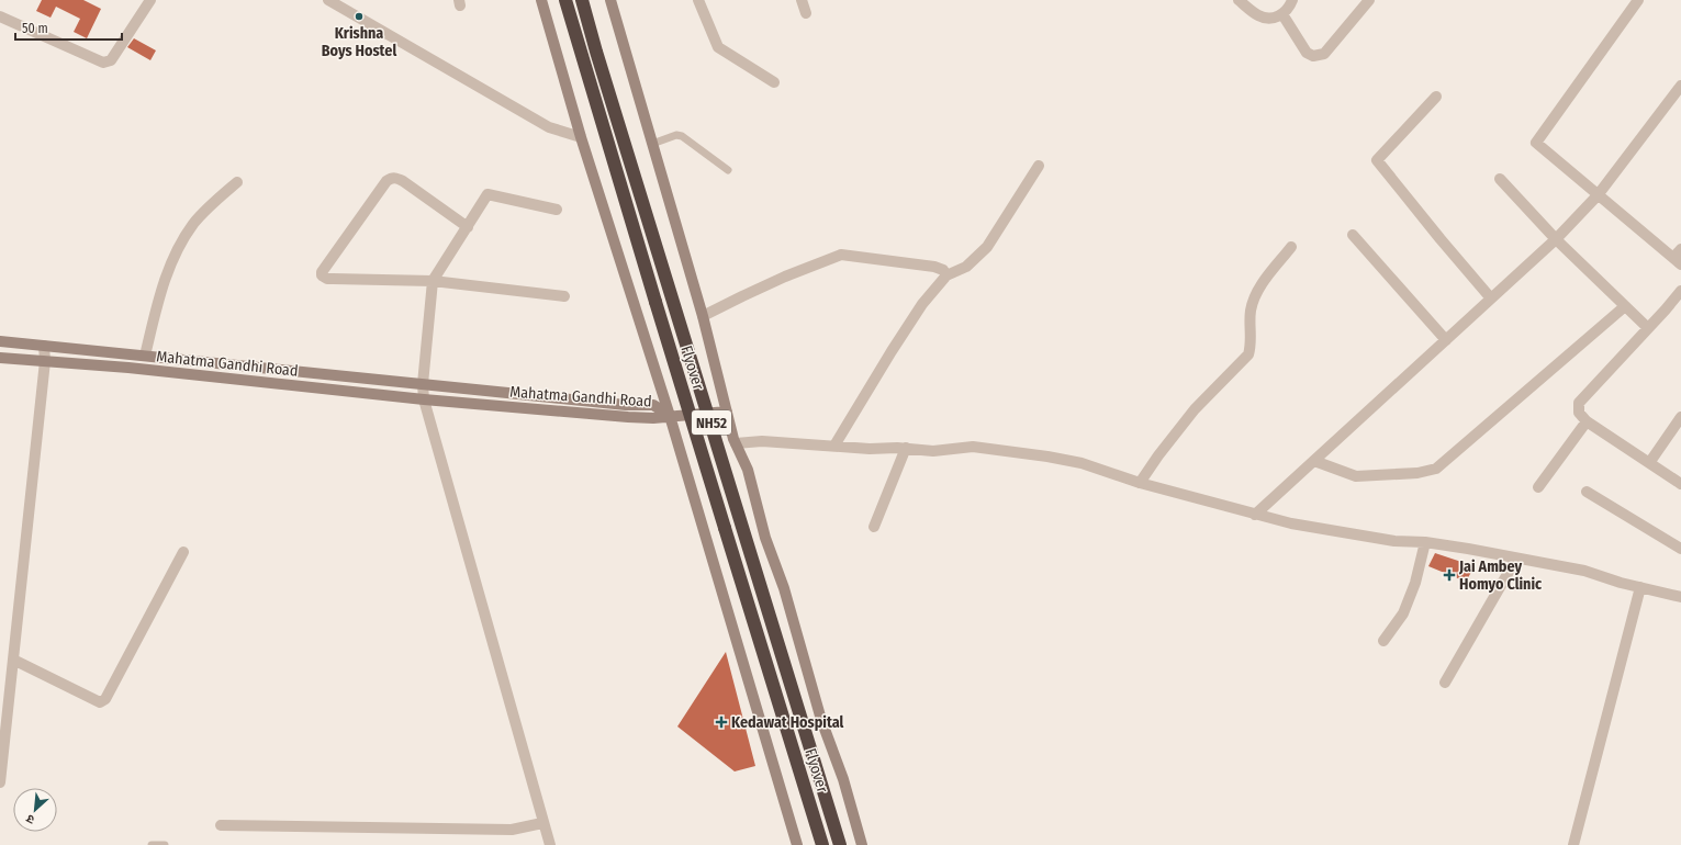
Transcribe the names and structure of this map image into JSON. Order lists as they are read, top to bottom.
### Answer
{
  "streets": {
    "highway": ["Flyover", "NH52"],
    "street": ["Mahatma Gandhi Road"]
  },
  "places": {
    "other": ["Krishna Boys Hostel"],
    "health": ["Jai Ambey Homyo Clinic", "Kedawat Hospital"]
  },
  "scale_bar": "50 m",
  "north": "bottom left"
}
